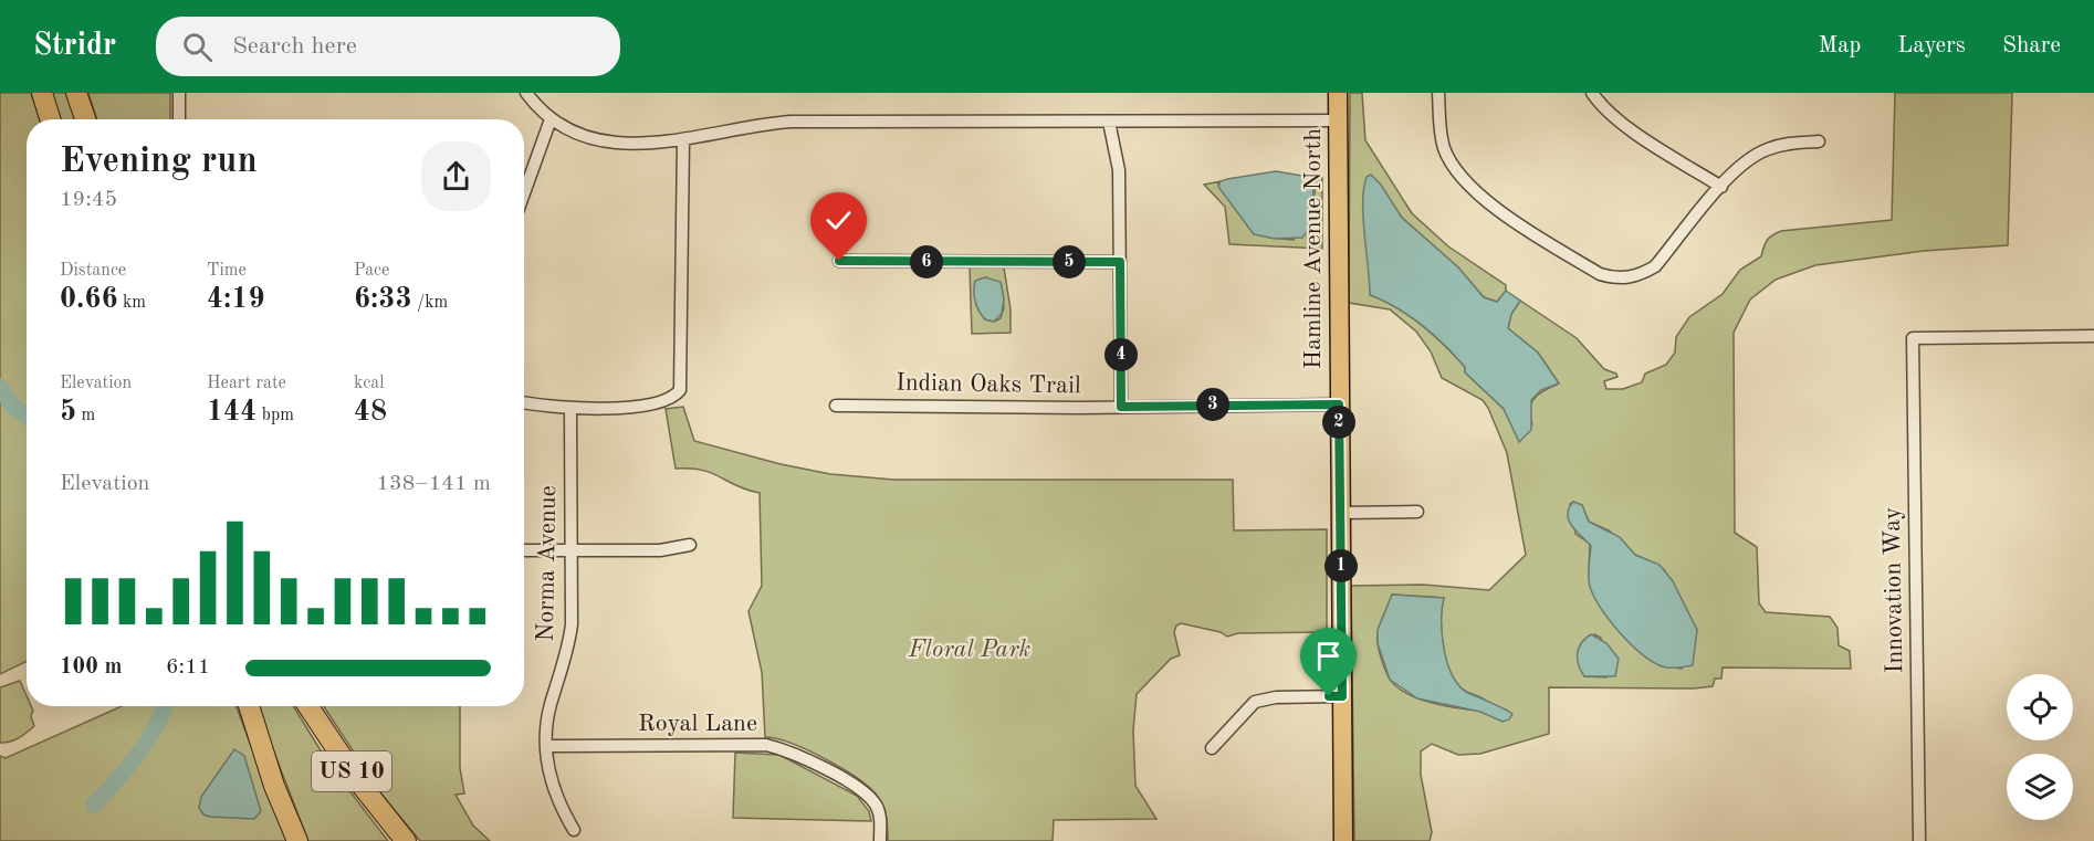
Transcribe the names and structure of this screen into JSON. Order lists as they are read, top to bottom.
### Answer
{
  "streets": {
    "highway": ["US 10"],
    "main road": ["Hamline Avenue North"],
    "street": [
      "Indian Oaks Trail",
      "Norma Avenue",
      "Innovation Way",
      "Royal Lane"
    ]
  },
  "crossings": [
    ["Hamline Avenue North", "Indian Oaks Trail"],
    ["Norma Avenue", "Royal Lane"]
  ],
  "parks": ["Floral Park"],
  "page": {
    "header": "Stridr",
    "search": "Search here",
    "nav": ["Map", "Layers", "Share"],
    "heading": ["Evening run", "19:45"],
    "stats": [
      ["Distance", "0.66 km"],
      ["Time", "4:19"],
      ["Pace", "6:33 /km"],
      ["Elevation", "5 m"],
      ["Heart rate", "144 bpm"],
      ["kcal", "48"]
    ],
    "pins": [
      "5",
      "6",
      "4",
      "3",
      "2",
      "1"
    ],
    "chart": ["Elevation", "138–141 m"],
    "list": [
      {
        "name": "100 m",
        "note": "6:11"
      }
    ]
  }
}
